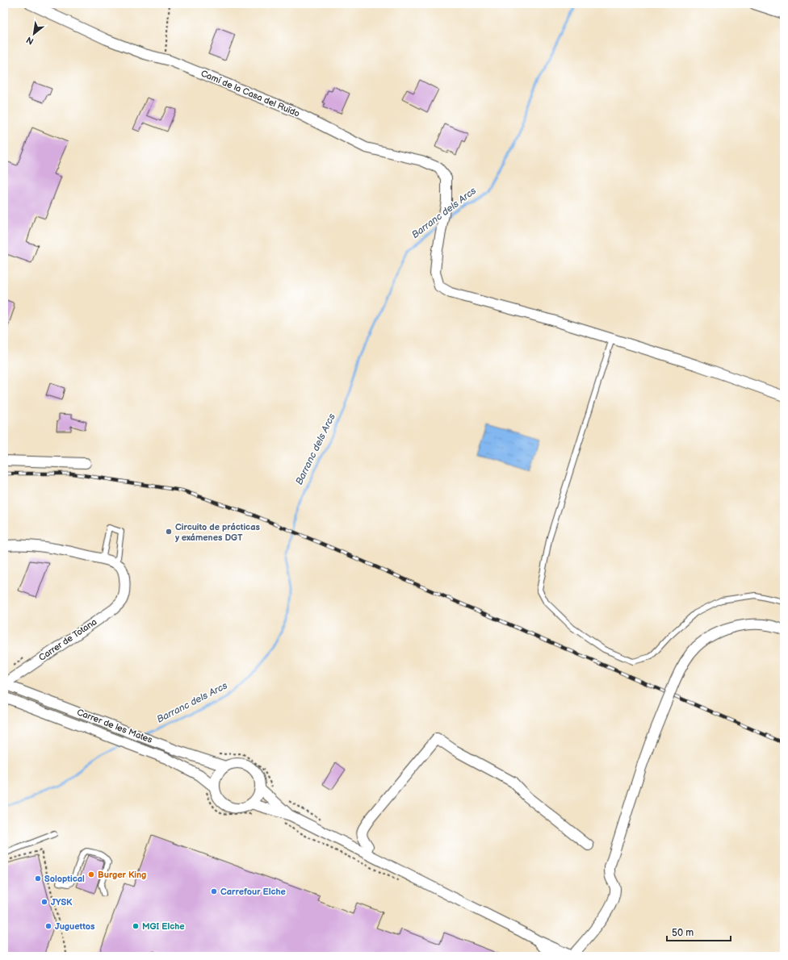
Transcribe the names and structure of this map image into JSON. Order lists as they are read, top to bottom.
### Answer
{
  "streets": {
    "street": ["Camí de la Casa del Ruïdo", "Carrer de Totana", "Carrer de les Mates"]
  },
  "crossings": [
    ["Carrer de Totana", "Carrer de les Mates"]
  ],
  "water": ["Barranc dels Arcs"],
  "places": [
    "Circuito de prácticas y exámenes DGT",
    "Burger King",
    "Soloptical",
    "Carrefour Elche",
    "JYSK",
    "Juguettos",
    "MGI Elche"
  ],
  "scale_bar": "50 m",
  "north": "bottom left"
}
